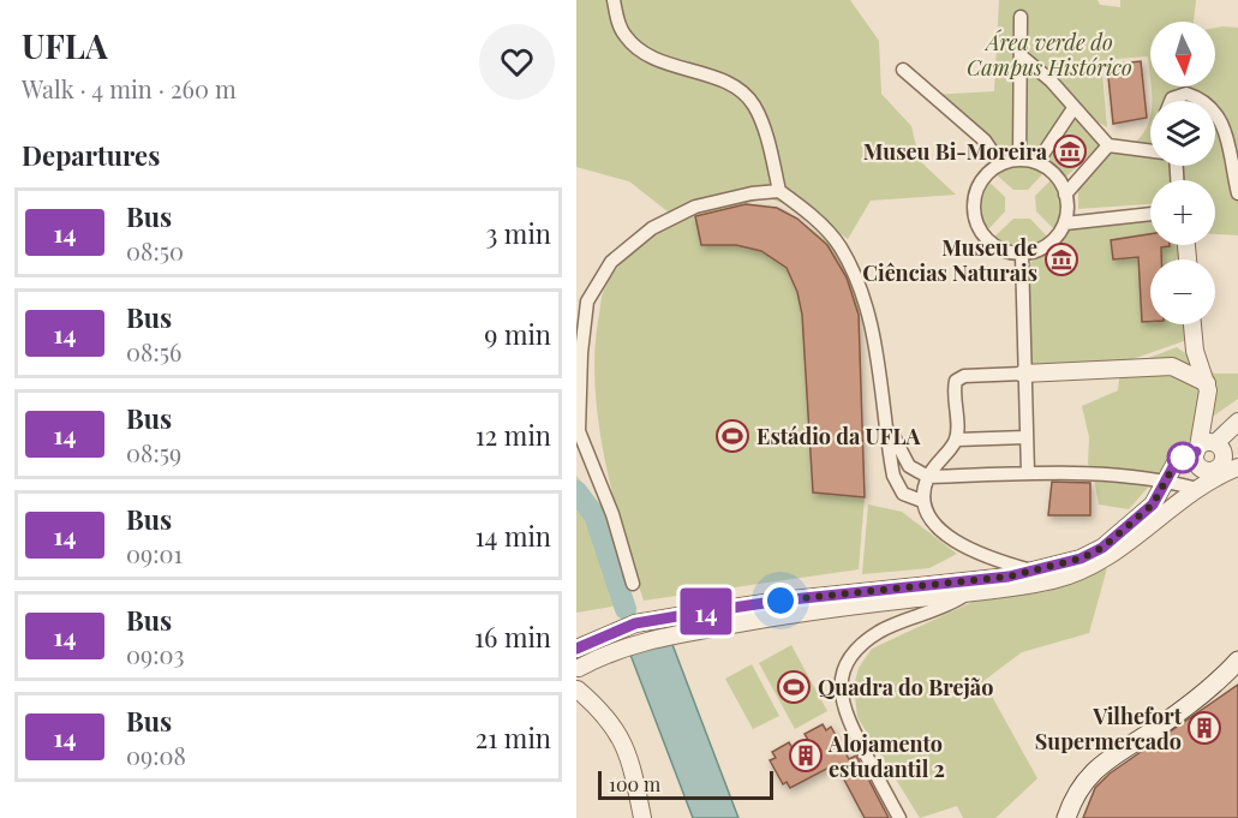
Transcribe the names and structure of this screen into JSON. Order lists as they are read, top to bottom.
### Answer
{
  "parks": ["Área verde do Campus Histórico"],
  "places": {
    "museum": ["Museu Bi-Moreira", "Museu de Ciências Naturais"],
    "sports": ["Estádio da UFLA", "Quadra do Brejão"],
    "building": ["Vilhefort Supermercado", "Alojamento estudantil 2"]
  },
  "lines": ["bus line 14"],
  "scale_bar": "100 m",
  "north": "bottom",
  "page": {
    "heading": [
      ["UFLA", "Walk · 4 min · 260 m"],
      "Departures"
    ],
    "on_map": "14",
    "map_buttons": ["+", "−"],
    "list": [
      {
        "mark": "14",
        "name": "Bus",
        "note": "08:50",
        "value": "3 min"
      },
      {
        "mark": "14",
        "name": "Bus",
        "note": "08:56",
        "value": "9 min"
      },
      {
        "mark": "14",
        "name": "Bus",
        "note": "08:59",
        "value": "12 min"
      },
      {
        "mark": "14",
        "name": "Bus",
        "note": "09:01",
        "value": "14 min"
      },
      {
        "mark": "14",
        "name": "Bus",
        "note": "09:03",
        "value": "16 min"
      },
      {
        "mark": "14",
        "name": "Bus",
        "note": "09:08",
        "value": "21 min"
      }
    ],
    "scale": "100 m"
  }
}
